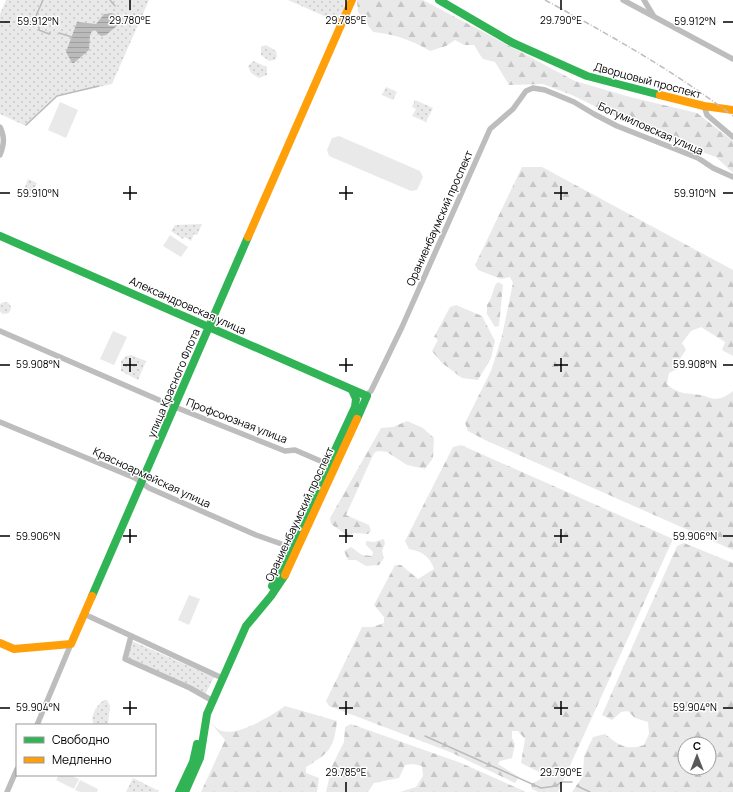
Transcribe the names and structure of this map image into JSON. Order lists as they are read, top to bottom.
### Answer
{
  "streets": {
    "main road": [
      "Дворцовый проспект",
      "Ораниенбаумский проспект",
      "Александровская улица",
      "улица Красного Флота"
    ],
    "street": ["Богумиловская улица", "Профсоюзная улица", "Красноармейская улица"]
  },
  "crossings": [
    ["Богумиловская улица", "Ораниенбаумский проспект"],
    ["Ораниенбаумский проспект", "Александровская улица"],
    ["Ораниенбаумский проспект", "Профсоюзная улица"],
    ["Ораниенбаумский проспект", "Красноармейская улица"],
    ["Александровская улица", "улица Красного Флота"],
    ["улица Красного Флота", "Профсоюзная улица"],
    ["улица Красного Флота", "Красноармейская улица"]
  ],
  "legend": ["Свободно", "Медленно"],
  "north": "top",
  "coordinates": [
    "29.780°E",
    "29.785°E",
    "29.790°E",
    "59.912°N",
    "59.910°N",
    "59.908°N",
    "59.906°N",
    "59.904°N"
  ]
}
